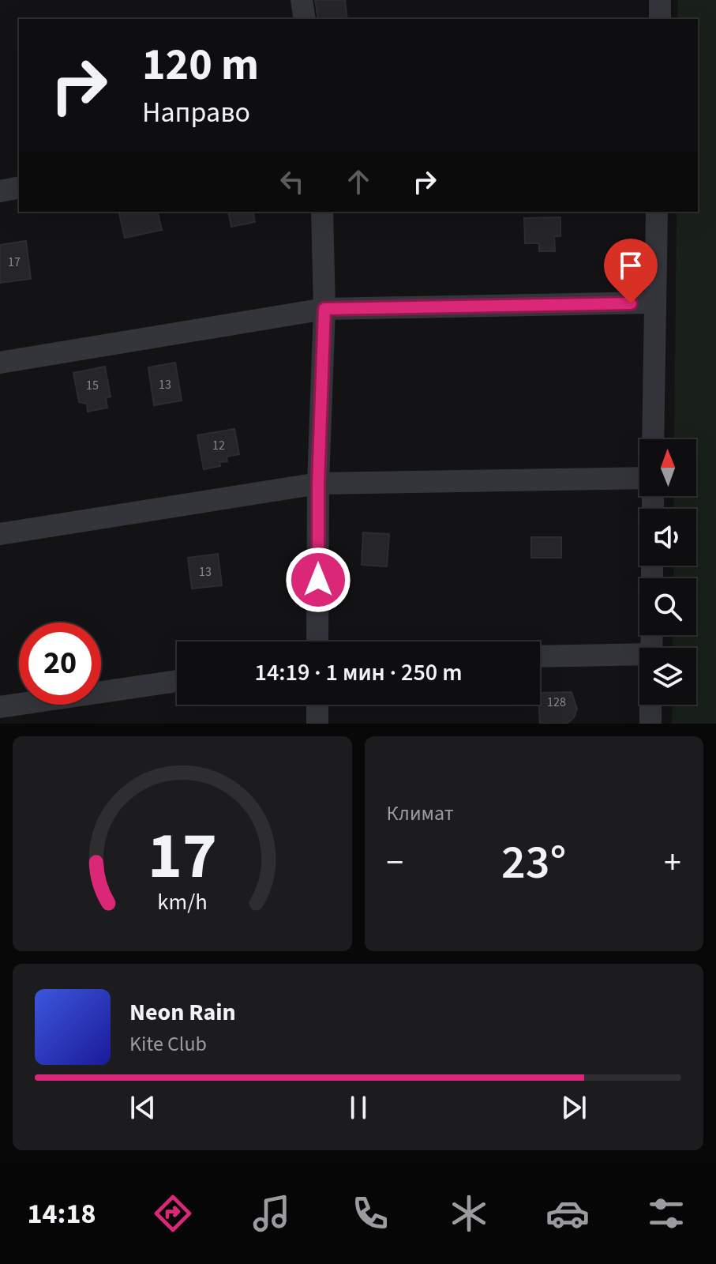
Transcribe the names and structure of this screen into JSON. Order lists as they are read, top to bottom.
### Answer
{
  "house_numbers": [
    "17",
    "13",
    "15",
    "12",
    "13",
    "128"
  ],
  "north": "top",
  "page": {
    "turn": ["120 m", "Направо"],
    "limit": "20",
    "trip": "14:19 · 1 мин · 250 m",
    "tile": "Климат",
    "heat": ["−", "23°", "+"],
    "song": ["Neon Rain", "Kite Club"],
    "tabs": "14:18",
    "gauge": ["17", "km/h"]
  }
}
